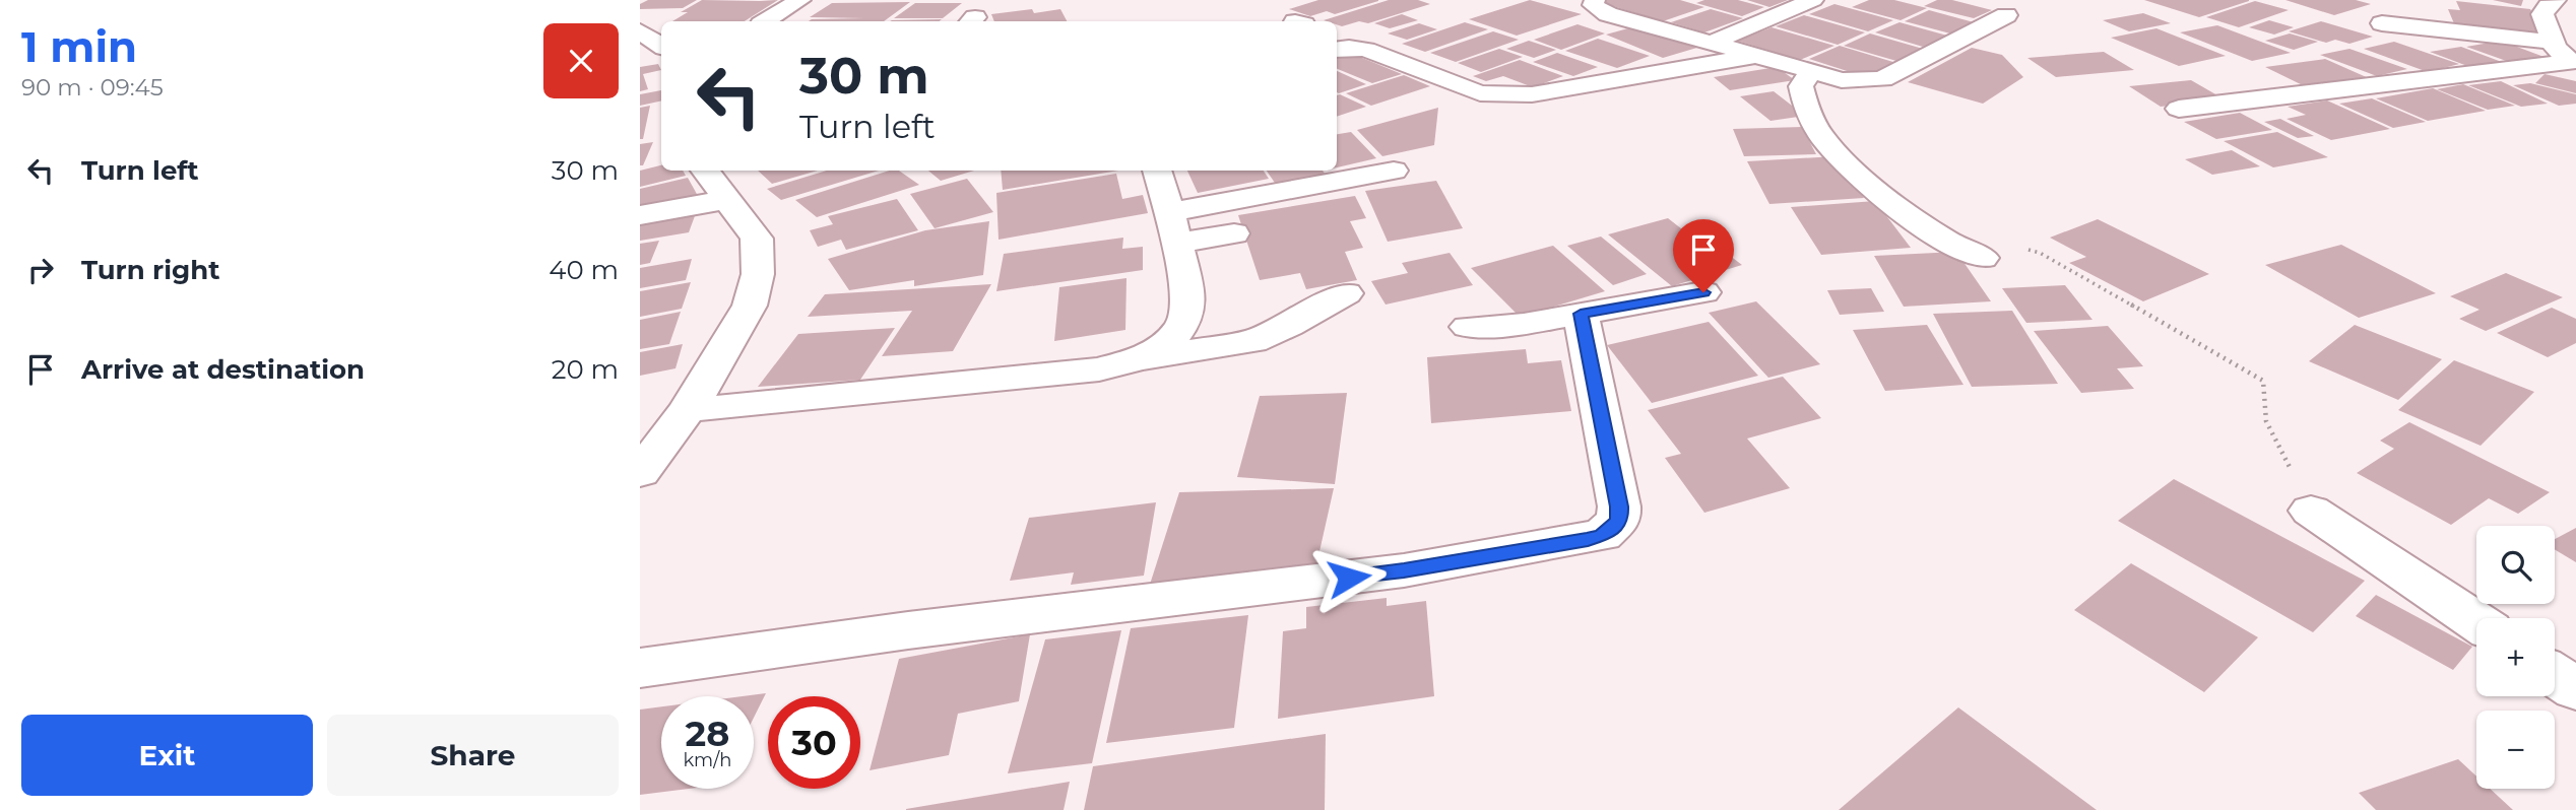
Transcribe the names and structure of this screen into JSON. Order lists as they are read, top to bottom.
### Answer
{
  "page": {
    "heading": ["1 min", "90 m · 09:45"],
    "turn": ["30 m", "Turn left"],
    "list": [
      {
        "name": "Turn left",
        "value": "30 m"
      },
      {
        "name": "Turn right",
        "value": "40 m"
      },
      {
        "name": "Arrive at destination",
        "value": "20 m"
      }
    ],
    "map_buttons": ["+", "−"],
    "speed": "28 km/h",
    "limit": "30",
    "buttons": ["Exit", "Share"]
  }
}
